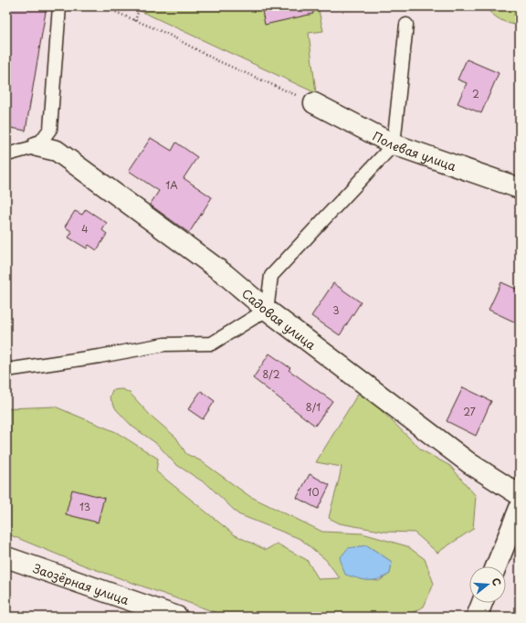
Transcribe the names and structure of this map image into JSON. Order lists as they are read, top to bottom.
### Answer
{
  "streets": {
    "street": ["Полевая улица", "Садовая улица", "Заозёрная улица"]
  },
  "house_numbers": [
    "2",
    "1А",
    "4",
    "3",
    "8/2",
    "8/1",
    "27",
    "10",
    "13"
  ],
  "north": "right"
}
